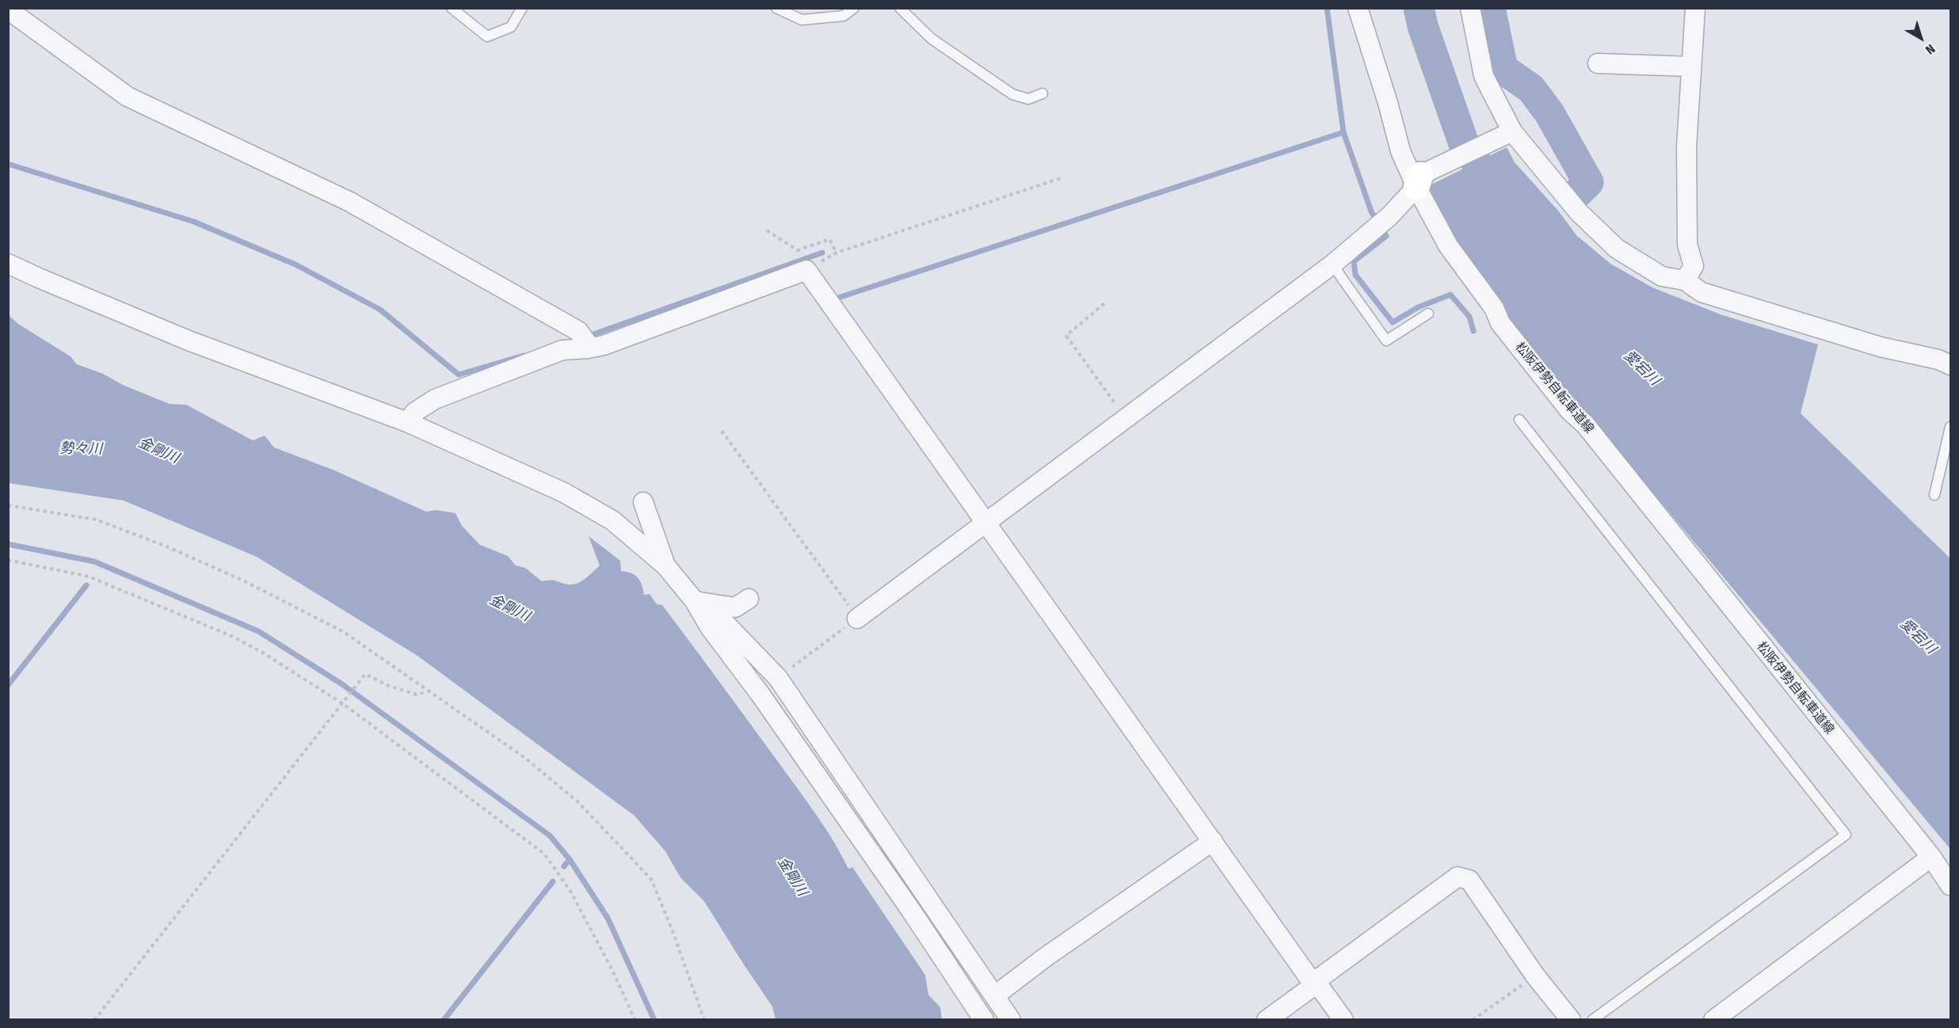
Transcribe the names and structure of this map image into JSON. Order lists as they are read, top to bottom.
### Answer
{
  "streets": {
    "street": ["松阪伊勢自転車道線"]
  },
  "water": ["愛宕川", "勢々川", "金剛川"],
  "north": "bottom right"
}
